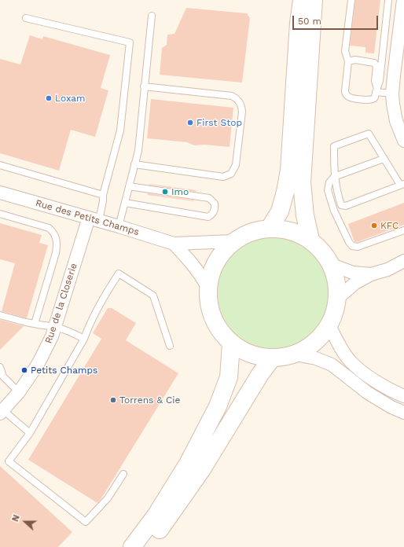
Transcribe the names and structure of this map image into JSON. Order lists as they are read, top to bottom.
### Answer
{
  "streets": {
    "street": ["Rue des Petits Champs", "Rue de la Closerie"]
  },
  "crossings": [
    ["Rue des Petits Champs", "Rue de la Closerie"]
  ],
  "places": [
    "Loxam",
    "First Stop",
    "Imo",
    "KFC",
    "Petits Champs",
    "Torrens & Cie"
  ],
  "scale_bar": "50 m",
  "north": "left"
}
